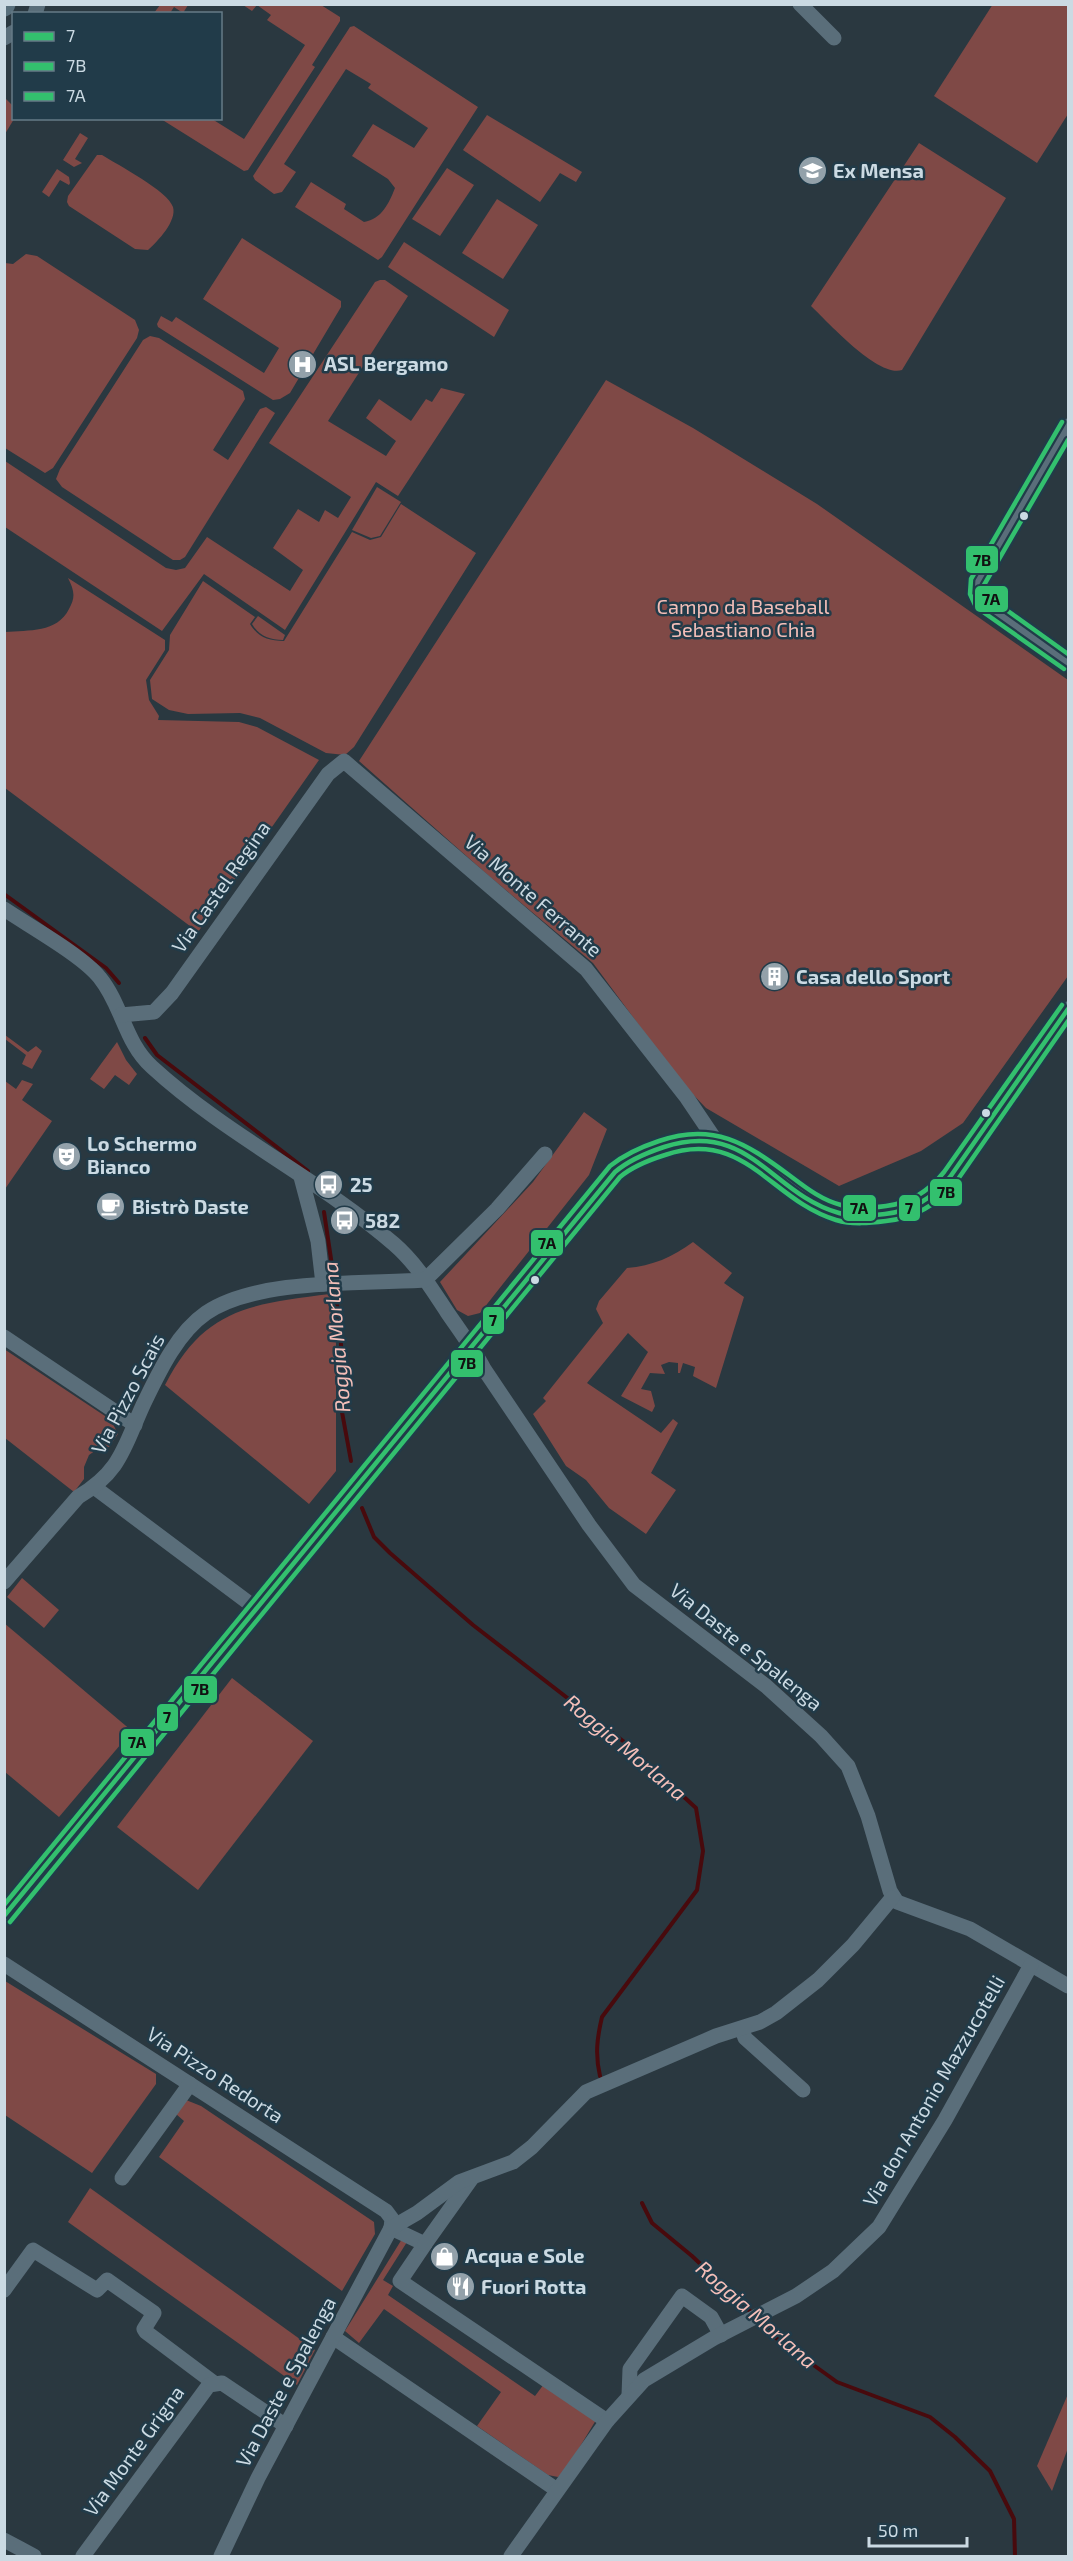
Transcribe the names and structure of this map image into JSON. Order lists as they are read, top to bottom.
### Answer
{
  "streets": {
    "street": [
      "Via Castel Regina",
      "Via Monte Ferrante",
      "Via Pizzo Scais",
      "Via Daste e Spalenga",
      "Via Pizzo Redorta",
      "Via don Antonio Mazzucotelli",
      "Via Monte Grigna"
    ]
  },
  "crossings": [
    ["Via Castel Regina", "Via Monte Ferrante"],
    ["Via Castel Regina", "Via Daste e Spalenga"],
    ["Via Daste e Spalenga", "Via Pizzo Redorta"],
    ["Via Daste e Spalenga", "Via Monte Grigna"]
  ],
  "water": ["Roggia Morlana"],
  "parks": ["Campo da Baseball Sebastiano Chia"],
  "places": {
    "school or university": ["Ex Mensa"],
    "hospital": ["ASL Bergamo"],
    "building": ["Casa dello Sport"],
    "theatre": ["Lo Schermo Bianco"],
    "bus stop": ["25", "582"],
    "cafe": ["Bistrò Daste"],
    "shop": ["Acqua e Sole"],
    "restaurant": ["Fuori Rotta"]
  },
  "lines": ["transit line 7B", "transit line 7A", "transit line 7"],
  "legend": ["7", "7B", "7A"],
  "scale_bar": "50 m"
}
